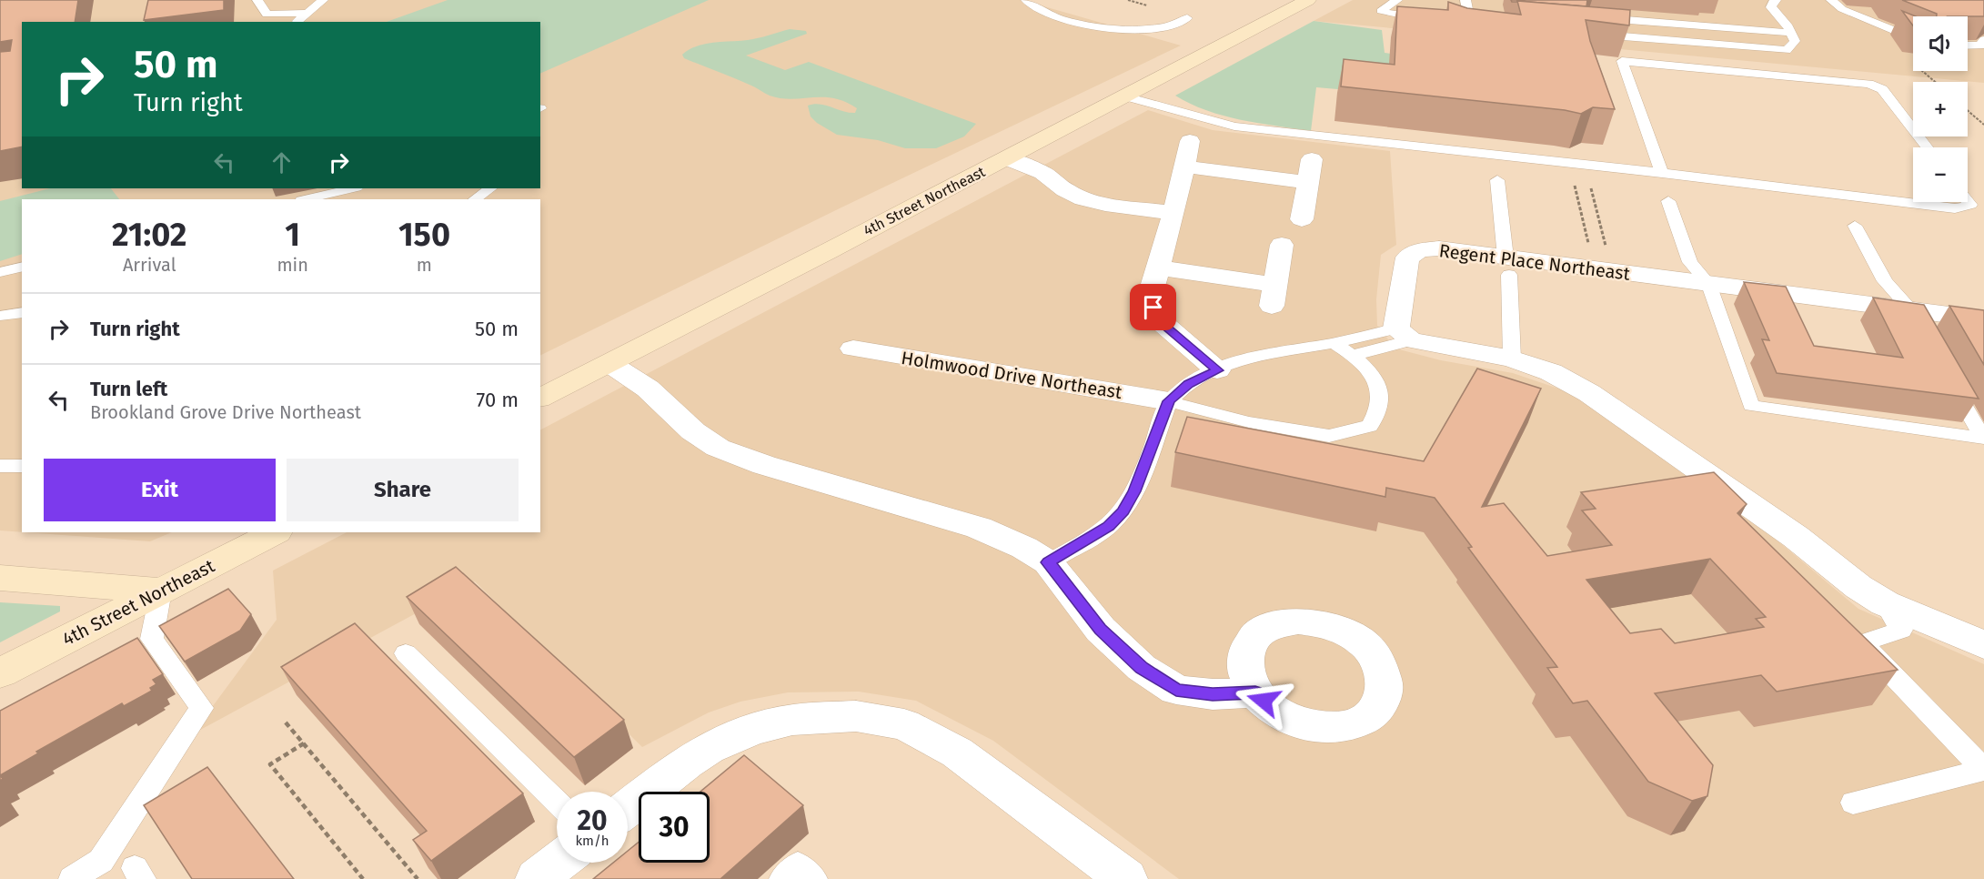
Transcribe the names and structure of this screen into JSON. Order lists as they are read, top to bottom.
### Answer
{
  "streets": {
    "street": ["4th Street Northeast", "Regent Place Northeast", "Holmwood Drive Northeast"]
  },
  "page": {
    "map_buttons": ["+", "−"],
    "turn": ["50 m", "Turn right"],
    "eta": [
      "21:02",
      "Arrival",
      "1",
      "min",
      "150",
      "m"
    ],
    "list": [
      {
        "name": "Turn right",
        "value": "50 m"
      },
      {
        "name": "Turn left",
        "note": "Brookland Grove Drive Northeast",
        "value": "70 m"
      }
    ],
    "buttons": ["Exit", "Share"],
    "speed": "20 km/h",
    "limit": "30"
  }
}
